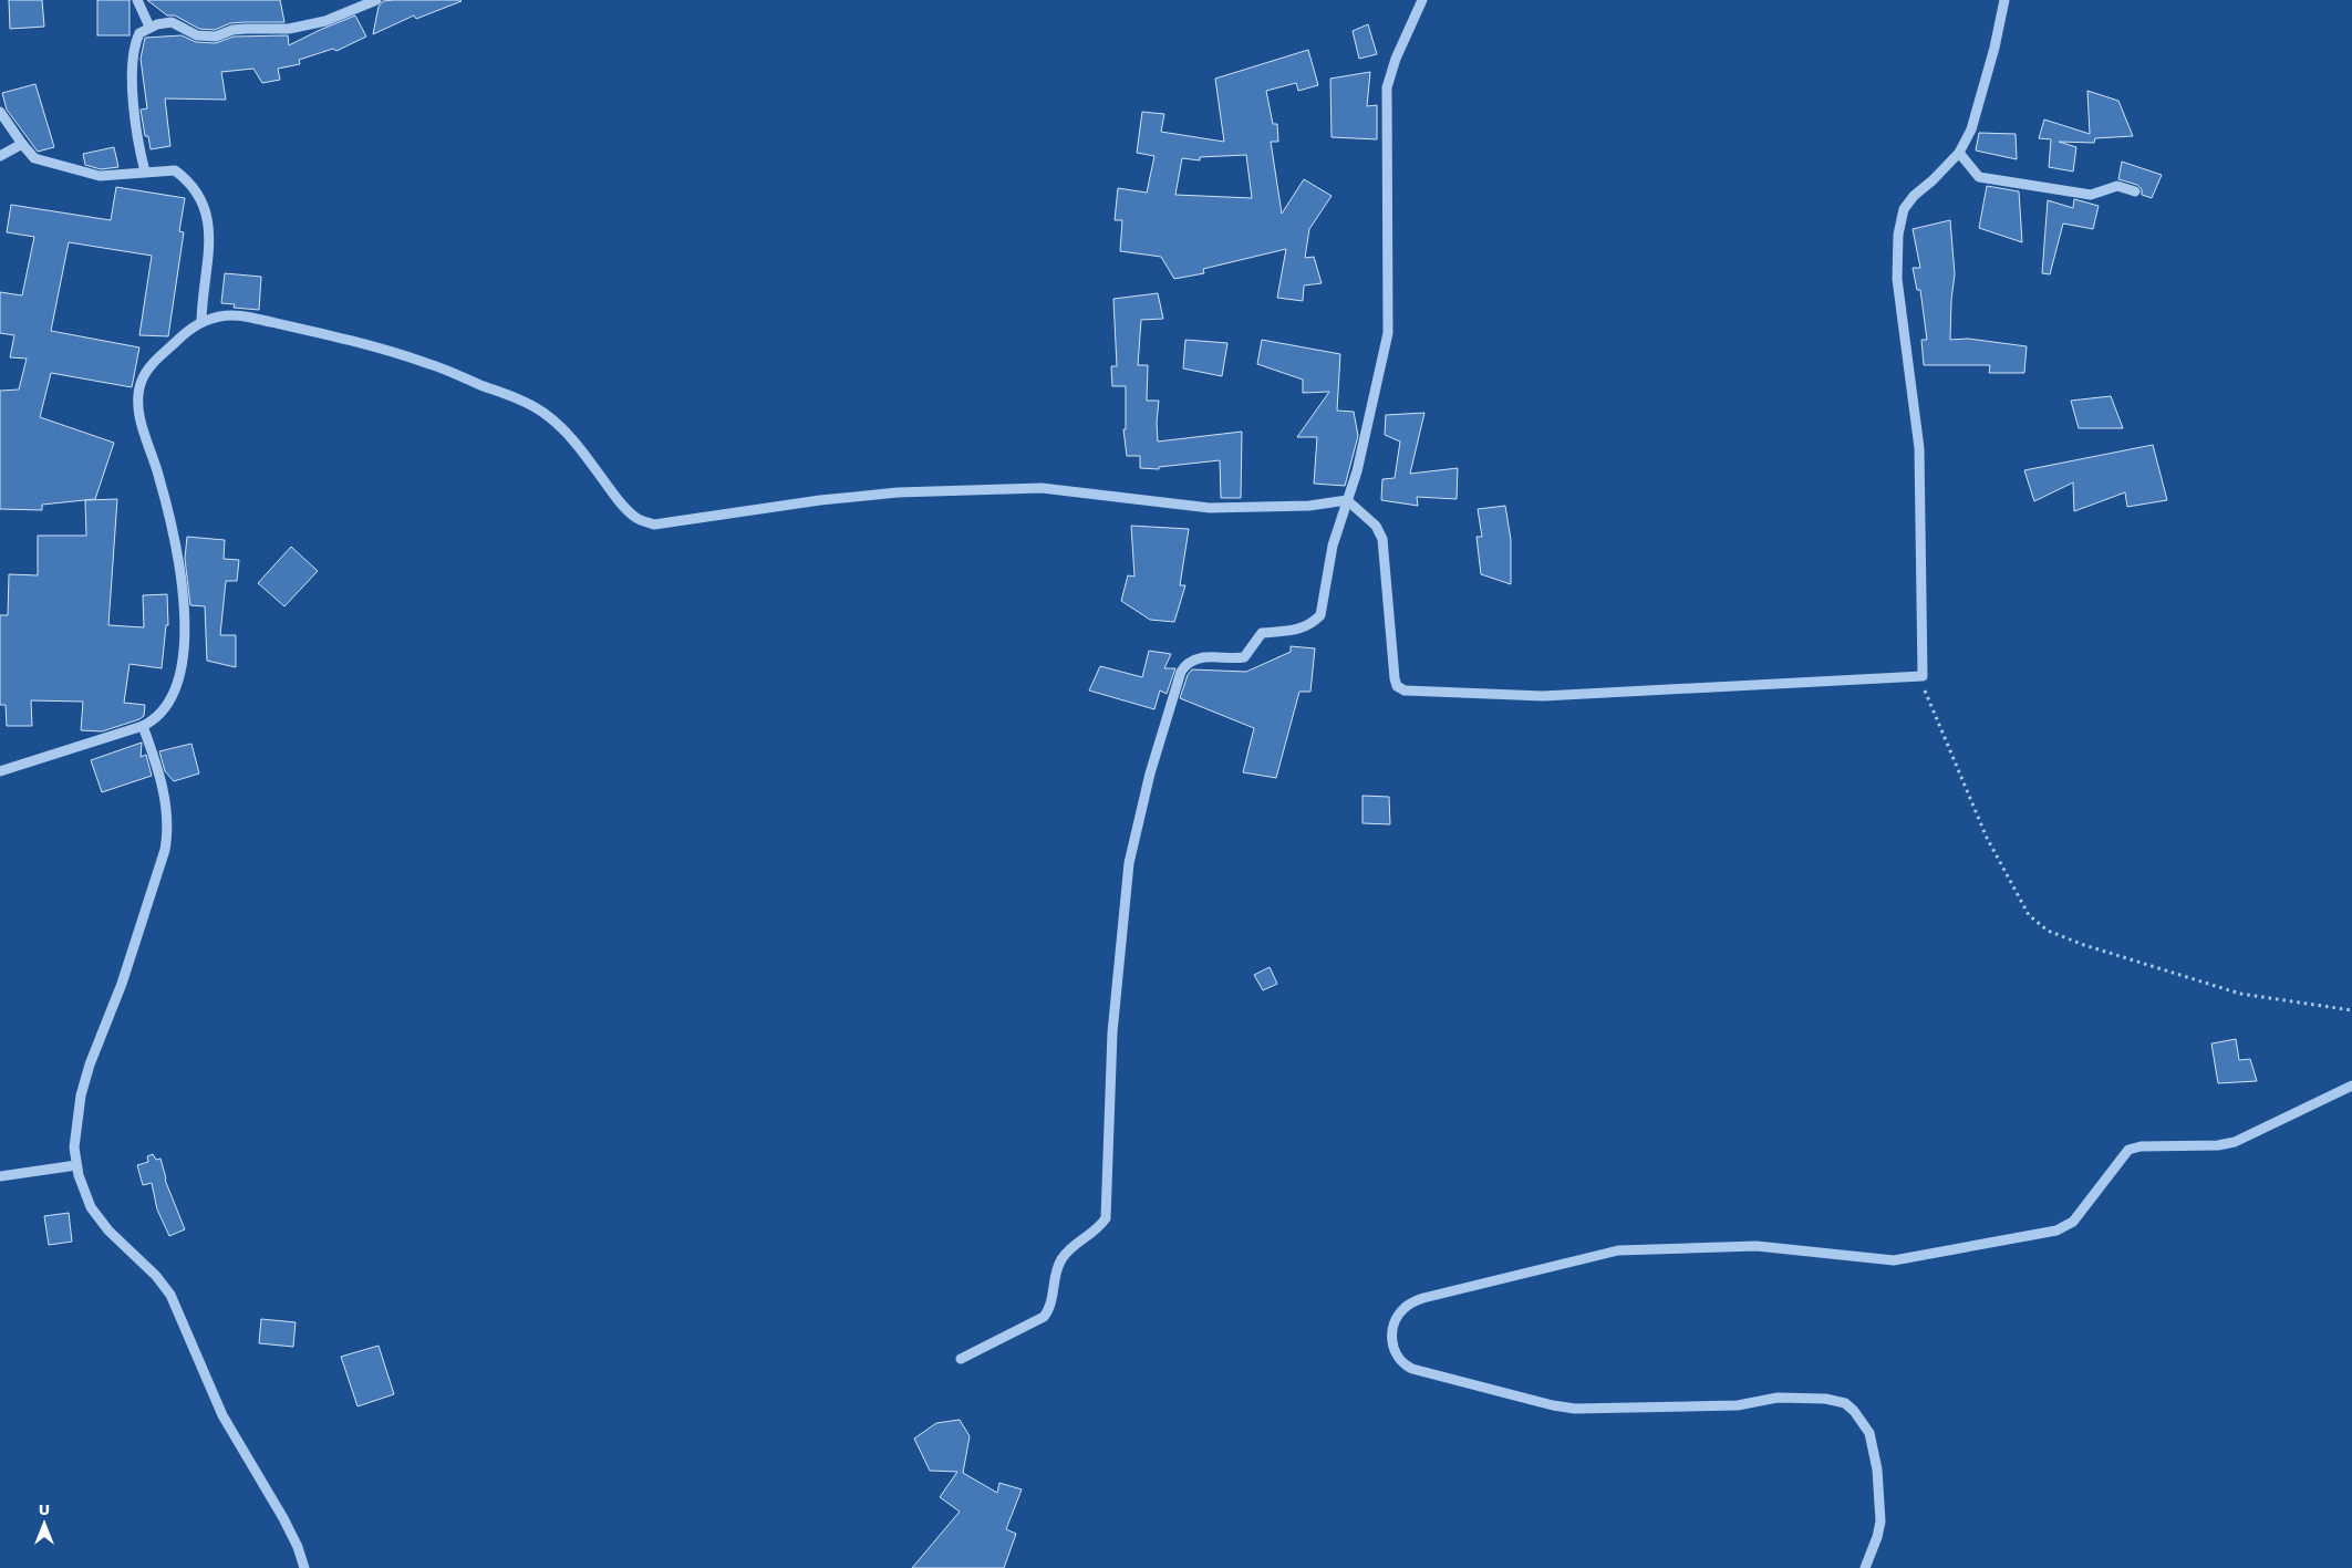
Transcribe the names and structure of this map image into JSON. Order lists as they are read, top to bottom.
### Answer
{
  "north": "top"
}
